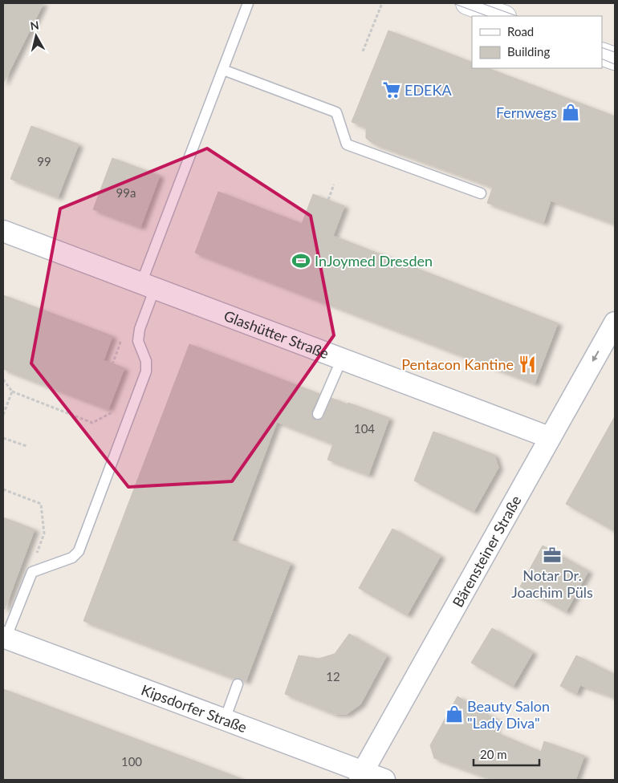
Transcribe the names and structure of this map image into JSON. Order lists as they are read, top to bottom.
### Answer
{
  "streets": {
    "street": ["Glashütter Straße", "Bärensteiner Straße", "Kipsdorfer Straße"]
  },
  "crossings": [
    ["Glashütter Straße", "Bärensteiner Straße"],
    ["Bärensteiner Straße", "Kipsdorfer Straße"]
  ],
  "places": {
    "supermarket": ["EDEKA"],
    "shop": ["Fernwegs", "Beauty Salon \"Lady Diva\""],
    "sports": ["InJoymed Dresden"],
    "restaurant": ["Pentacon Kantine"],
    "office": ["Notar Dr. Joachim Püls"]
  },
  "house_numbers": [
    "99",
    "99a",
    "104",
    "12",
    "100"
  ],
  "legend": ["Road", "Building"],
  "scale_bar": "20 m",
  "north": "top"
}
